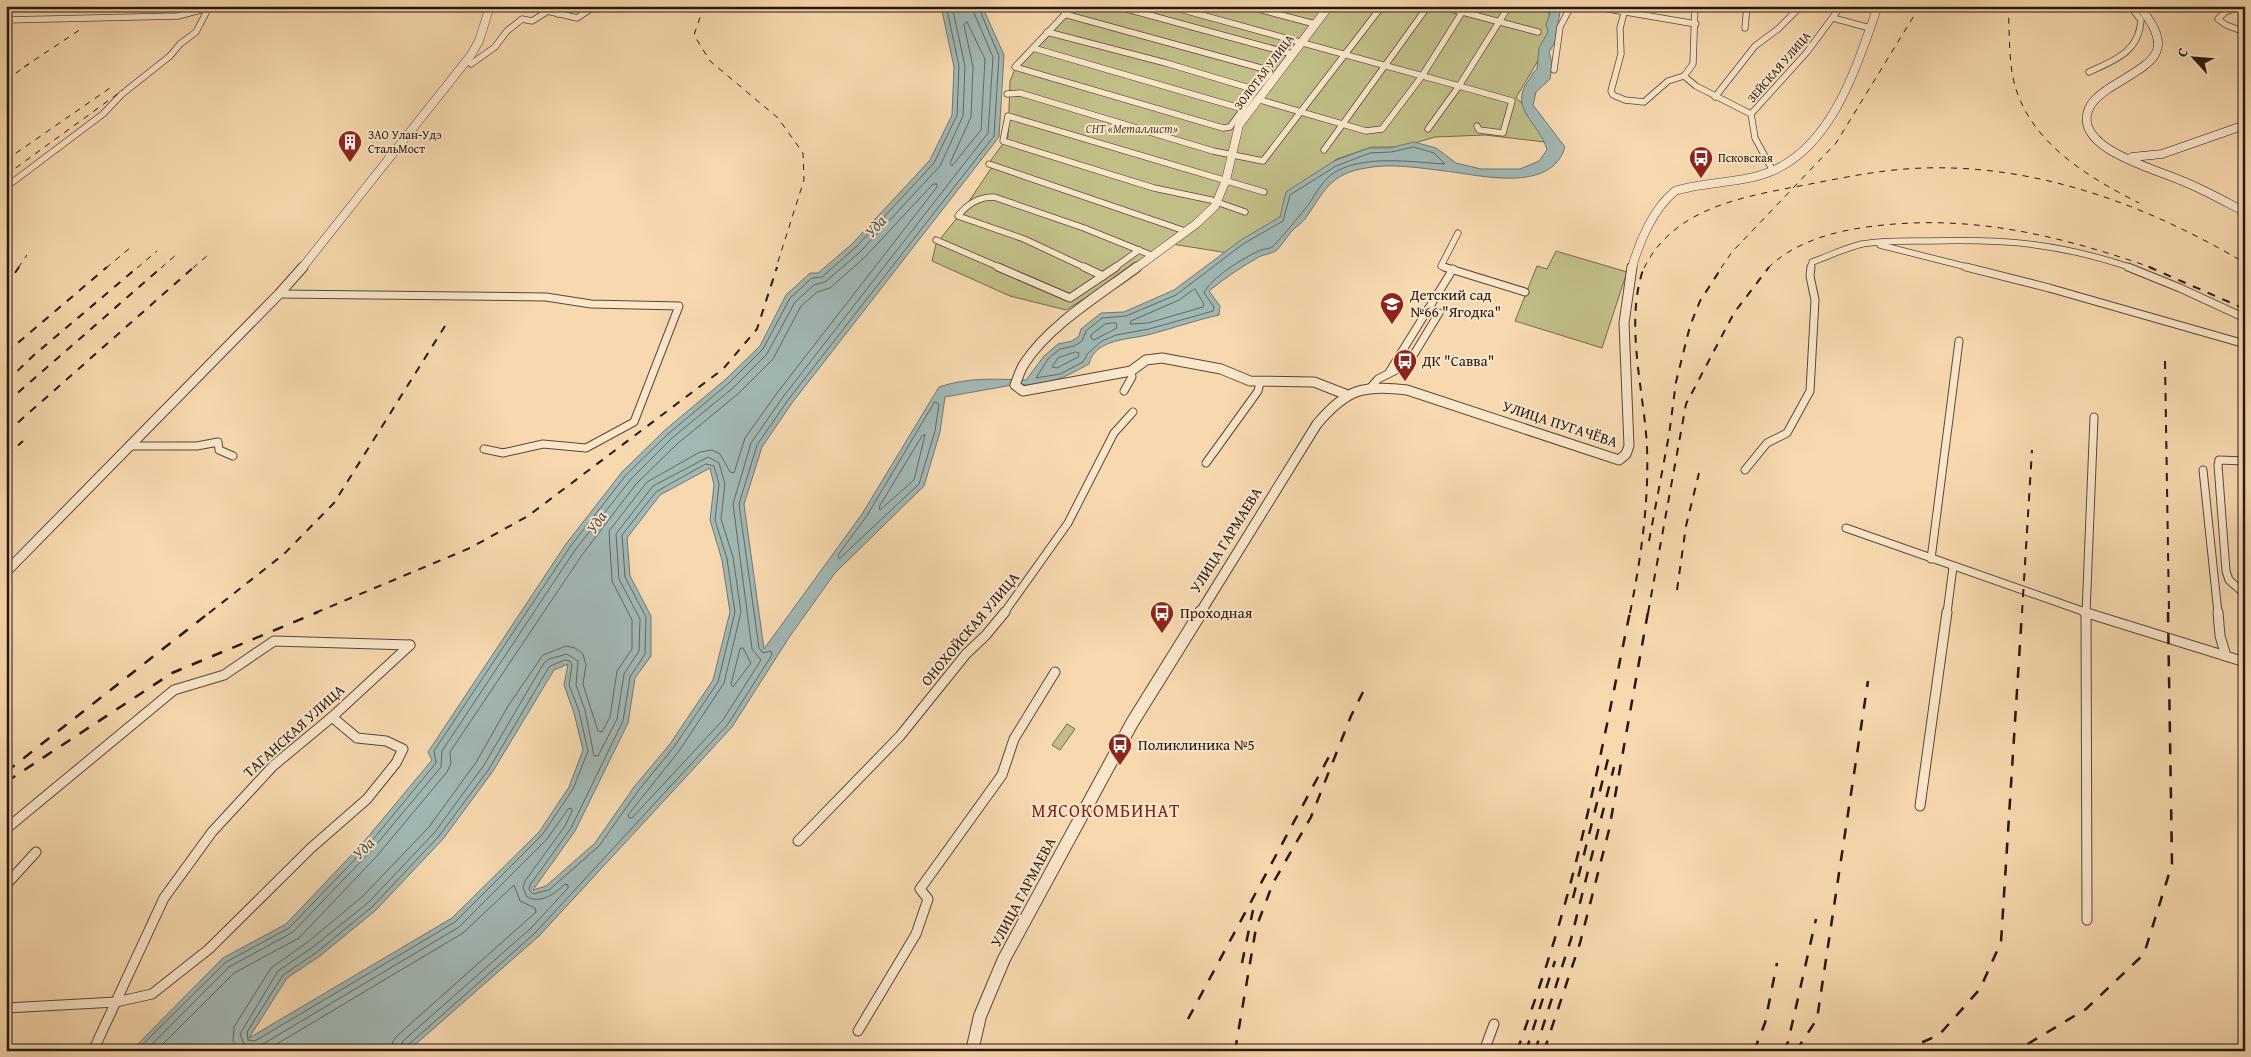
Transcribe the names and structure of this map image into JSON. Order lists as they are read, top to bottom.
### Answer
{
  "streets": {
    "street": [
      "ЗЕЙСКАЯ УЛИЦА",
      "ЗОЛОТАЯ УЛИЦА",
      "УЛИЦА ПУГАЧЁВА",
      "УЛИЦА ГАРМАЕВА",
      "ОНОХОЙСКАЯ УЛИЦА",
      "ТАГАНСКАЯ УЛИЦА"
    ]
  },
  "crossings": [
    ["ЗЕЙСКАЯ УЛИЦА", "УЛИЦА ПУГАЧЁВА"],
    ["УЛИЦА ПУГАЧЁВА", "УЛИЦА ГАРМАЕВА"]
  ],
  "districts": ["МЯСОКОМБИНАТ"],
  "water": ["Уда"],
  "parks": ["СНТ «Металлист»"],
  "places": {
    "building": ["ЗАО Улан-Удэ СтальМост"],
    "bus stop": [
      "Псковская",
      "ДК \"Савва\"",
      "Проходная",
      "Поликлиника №5"
    ],
    "school or university": ["Детский сад №66 \"Ягодка\""]
  },
  "north": "top left"
}
